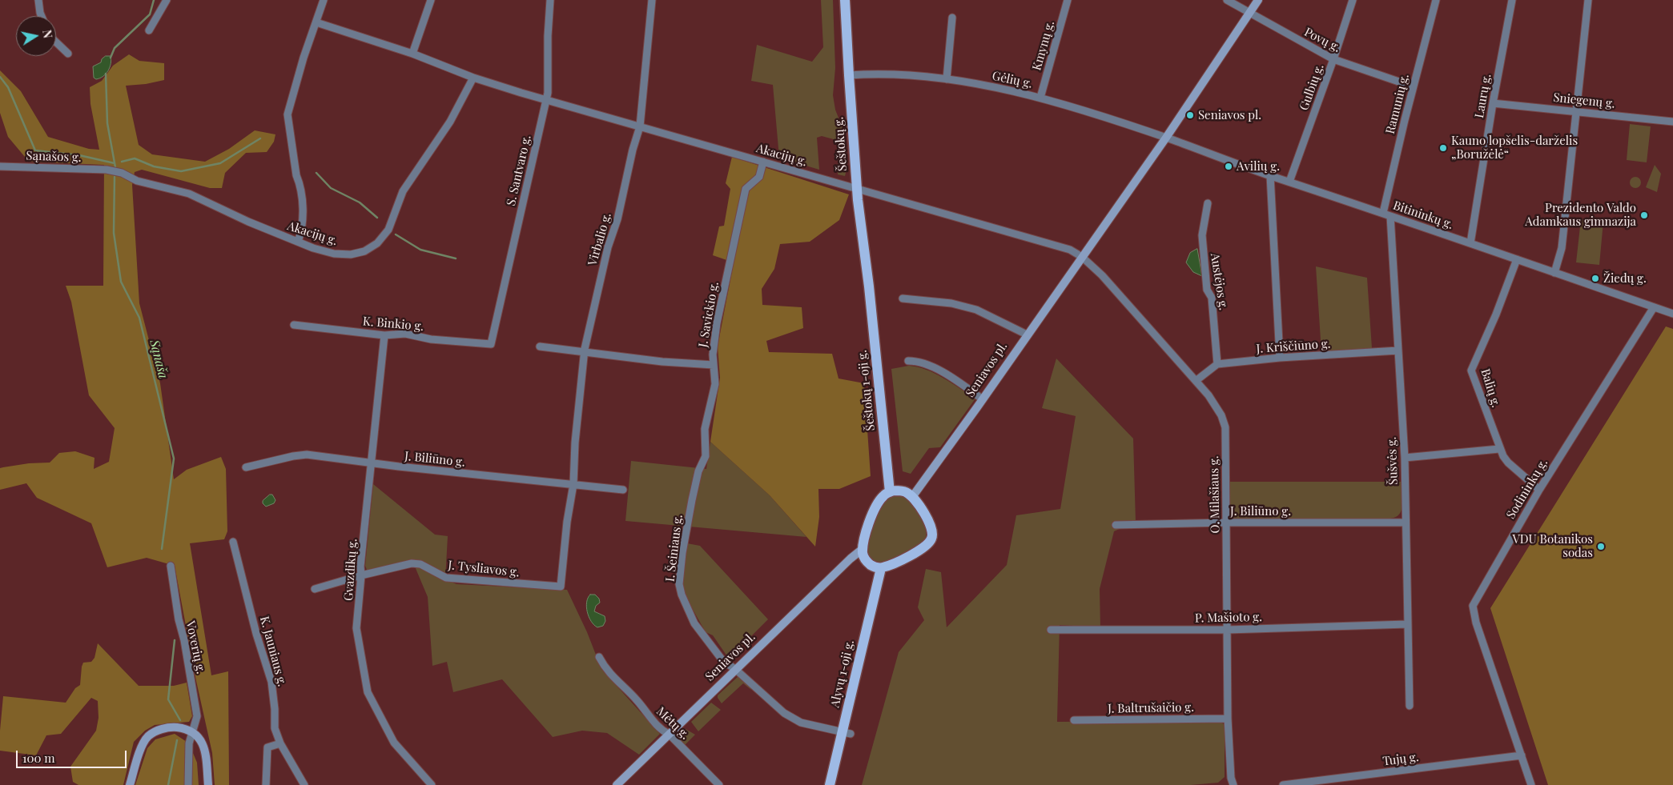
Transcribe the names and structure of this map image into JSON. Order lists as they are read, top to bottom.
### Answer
{
  "streets": {
    "main road": ["Šeštokų g.", "Šeštokų 1-oji g.", "Alyvų 1-oji g."],
    "street": [
      "Povų g.",
      "Kmynų g.",
      "Gėlių g.",
      "Gulbių g.",
      "Laurų g.",
      "Sniegenų g.",
      "Ramunių g.",
      "Akacijų g.",
      "Sąnašos g.",
      "S. Santvaro g.",
      "Bitininkų g.",
      "Virbalio g.",
      "Austėjos g.",
      "J. Savickio g.",
      "K. Binkio g.",
      "J. Kriščiūno g.",
      "Seniavos pl.",
      "Balių g.",
      "J. Biliūno g.",
      "Šušvės g.",
      "Sodininkų g.",
      "O. Milašiaus g.",
      "I. Šeiniaus g.",
      "J. Tysliavos g.",
      "Gvazdikų g.",
      "P. Mašioto g.",
      "Voverių g.",
      "K. Jauniaus g.",
      "J. Baltrušaičio g.",
      "Mėtų g.",
      "Tujų g."
    ]
  },
  "crossings": [
    ["Povų g.", "Gulbių g."],
    ["Povų g.", "Ramunių g."],
    ["Povų g.", "Seniavos pl."],
    ["Kmynų g.", "Gėlių g."],
    ["Gėlių g.", "Šeštokų g."],
    ["Gėlių g.", "Bitininkų g."],
    ["Gėlių g.", "Seniavos pl."],
    ["Gulbių g.", "Bitininkų g."],
    ["Laurų g.", "Sniegenų g."],
    ["Laurų g.", "Bitininkų g."],
    ["Ramunių g.", "Bitininkų g."],
    ["Šeštokų g.", "Akacijų g."],
    ["Šeštokų g.", "Šeštokų 1-oji g."],
    ["Akacijų g.", "Sąnašos g."],
    ["Akacijų g.", "S. Santvaro g."],
    ["Akacijų g.", "Virbalio g."],
    ["Akacijų g.", "J. Savickio g."],
    ["Akacijų g.", "Seniavos pl."],
    ["Akacijų g.", "O. Milašiaus g."],
    ["S. Santvaro g.", "K. Binkio g."],
    ["Bitininkų g.", "Seniavos pl."],
    ["Bitininkų g.", "Balių g."],
    ["Bitininkų g.", "Šušvės g."],
    ["Bitininkų g.", "Sodininkų g."],
    ["Virbalio g.", "J. Biliūno g."],
    ["Virbalio g.", "J. Tysliavos g."],
    ["Austėjos g.", "J. Kriščiūno g."],
    ["J. Savickio g.", "I. Šeiniaus g."],
    ["K. Binkio g.", "Gvazdikų g."],
    ["J. Kriščiūno g.", "Šušvės g."],
    ["Seniavos pl.", "Šeštokų 1-oji g."],
    ["Seniavos pl.", "O. Milašiaus g."],
    ["Seniavos pl.", "I. Šeiniaus g."],
    ["Seniavos pl.", "Alyvų 1-oji g."],
    ["Seniavos pl.", "Mėtų g."],
    ["Balių g.", "Sodininkų g."],
    ["Šeštokų 1-oji g.", "Alyvų 1-oji g."],
    ["J. Biliūno g.", "Šušvės g."],
    ["J. Biliūno g.", "O. Milašiaus g."],
    ["J. Biliūno g.", "J. Tysliavos g."],
    ["J. Biliūno g.", "Gvazdikų g."],
    ["Šušvės g.", "P. Mašioto g."],
    ["Sodininkų g.", "Tujų g."],
    ["O. Milašiaus g.", "P. Mašioto g."],
    ["O. Milašiaus g.", "J. Baltrušaičio g."],
    ["I. Šeiniaus g.", "Alyvų 1-oji g."],
    ["J. Tysliavos g.", "Gvazdikų g."]
  ],
  "water": ["Sąnaša"],
  "places": [
    "Seniavos pl.",
    "Kauno lopšelis-darželis „Boružėlė“",
    "Avilių g.",
    "Prezidento Valdo Adamkaus gimnazija",
    "Žiedų g.",
    "VDU Botanikos sodas"
  ],
  "scale_bar": "100 m",
  "north": "right"
}
